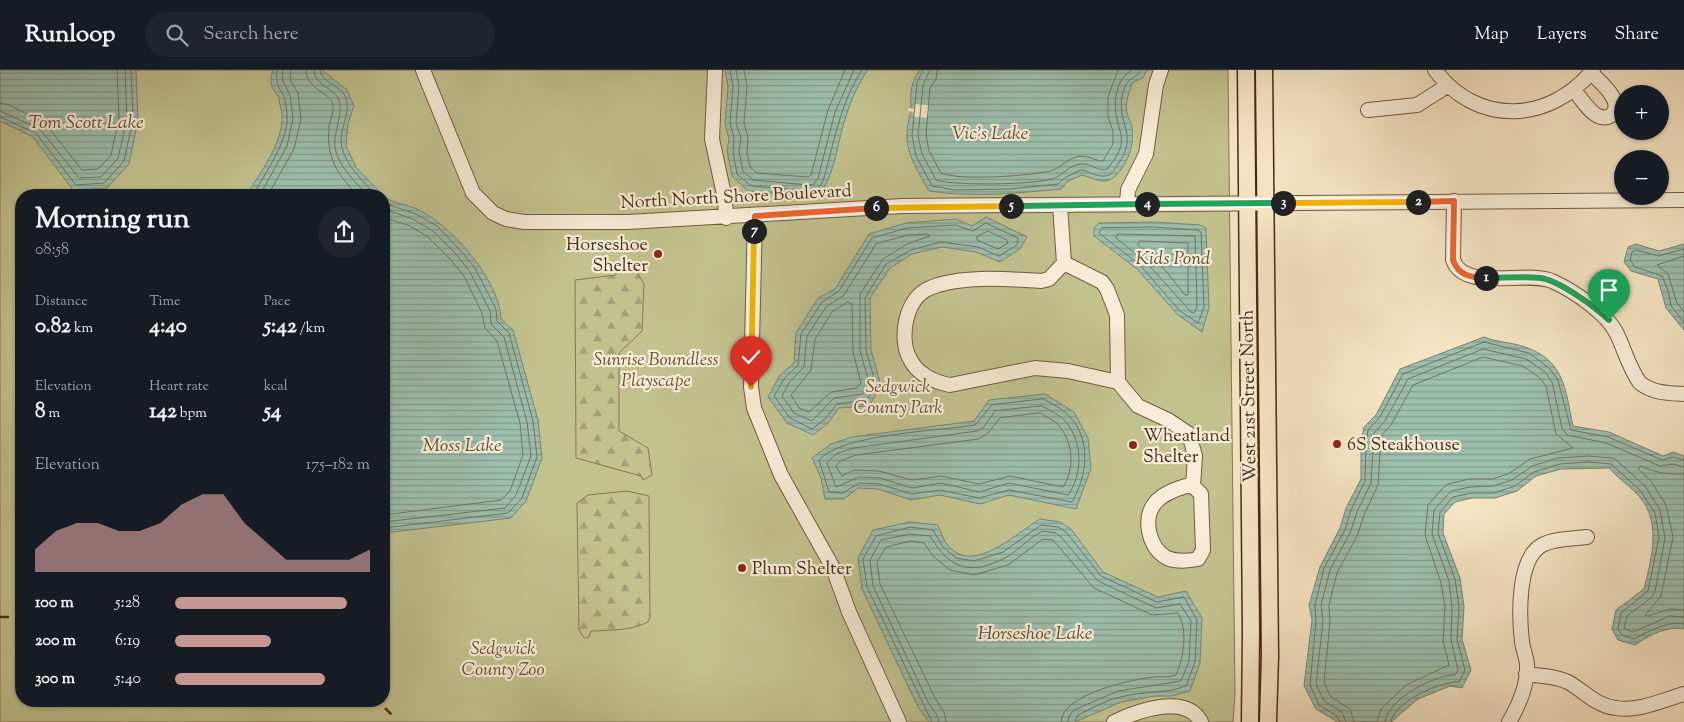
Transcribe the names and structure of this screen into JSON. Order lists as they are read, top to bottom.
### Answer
{
  "streets": {
    "main road": ["West 21st Street North"],
    "street": ["North North Shore Boulevard"]
  },
  "crossings": [
    ["North North Shore Boulevard", "West 21st Street North"]
  ],
  "water": [
    "Tom Scott Lake",
    "Vic's Lake",
    "Kids Pond",
    "Moss Lake",
    "Horseshoe Lake"
  ],
  "parks": ["Sunrise Boundless Playscape", "Sedgwick County Park", "Sedgwick County Zoo"],
  "places": [
    "Horseshoe Shelter",
    "6S Steakhouse",
    "Wheatland Shelter",
    "Plum Shelter"
  ],
  "page": {
    "header": "Runloop",
    "search": "Search here",
    "nav": ["Map", "Layers", "Share"],
    "map_buttons": ["+", "−"],
    "heading": ["Morning run", "08:58"],
    "pins": [
      "2",
      "3",
      "4",
      "5",
      "6",
      "7",
      "1"
    ],
    "stats": [
      ["Distance", "0.82 km"],
      ["Time", "4:40"],
      ["Pace", "5:42 /km"],
      ["Elevation", "8 m"],
      ["Heart rate", "142 bpm"],
      ["kcal", "54"]
    ],
    "chart": ["Elevation", "175–182 m"],
    "list": [
      {
        "name": "100 m",
        "note": "5:28"
      },
      {
        "name": "200 m",
        "note": "6:19"
      },
      {
        "name": "300 m",
        "note": "5:40"
      }
    ]
  }
}
